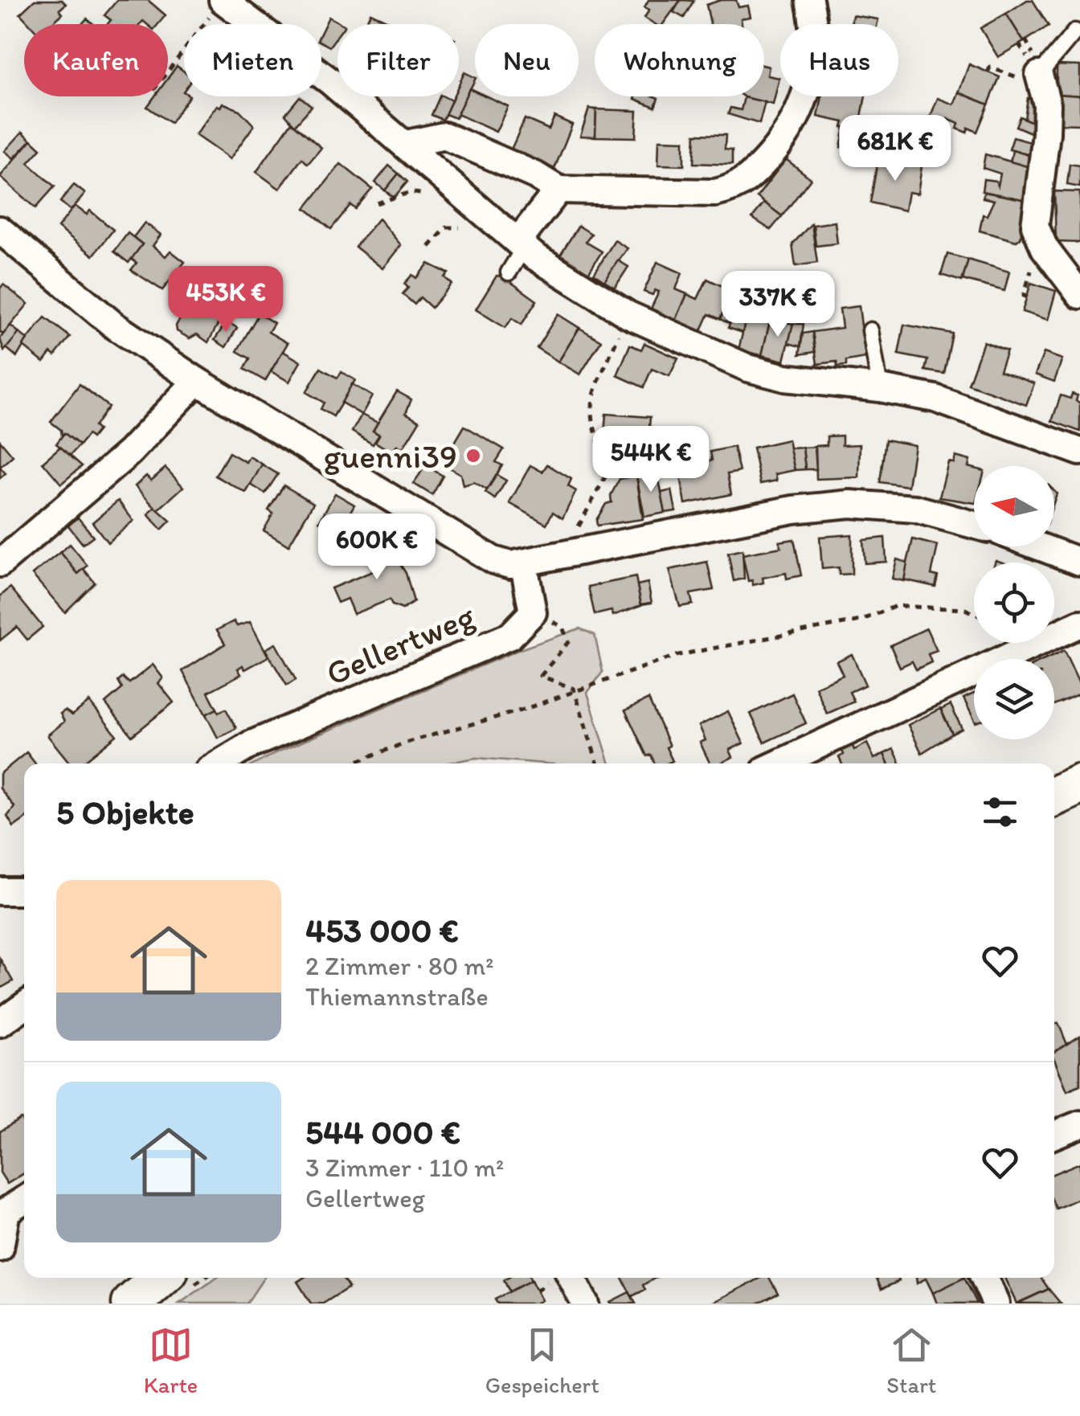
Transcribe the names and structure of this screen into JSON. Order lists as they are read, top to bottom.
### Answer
{
  "streets": {
    "street": ["Gellertweg"]
  },
  "places": ["guenni39"],
  "north": "left",
  "page": {
    "chip": [
      "Kaufen",
      "Mieten",
      "Filter",
      "Neu",
      "Wohnung",
      "Haus"
    ],
    "price": [
      "681K €",
      "453K €",
      "337K €",
      "544K €",
      "600K €"
    ],
    "heading": "5 Objekte",
    "list": [
      {
        "name": "453 000 €",
        "note": "2 Zimmer · 80 m² · Thiemannstraße"
      },
      {
        "name": "544 000 €",
        "note": "3 Zimmer · 110 m² · Gellertweg"
      }
    ],
    "tabs": ["Karte", "Gespeichert", "Start"]
  }
}
